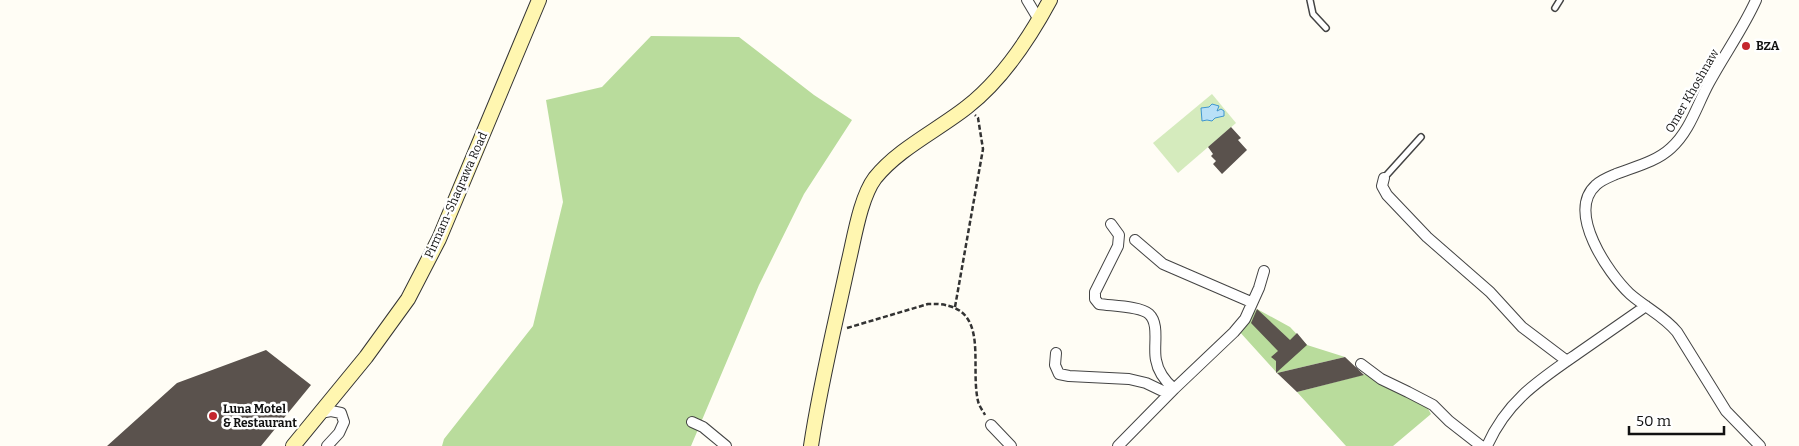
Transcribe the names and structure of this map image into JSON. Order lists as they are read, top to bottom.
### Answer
{
  "streets": {
    "street": ["Omer Khoshnaw", "Pirmam-Shaqrawa Road"]
  },
  "places": ["BZA", "Luna Motel & Restaurant"],
  "scale_bar": "50 m"
}
